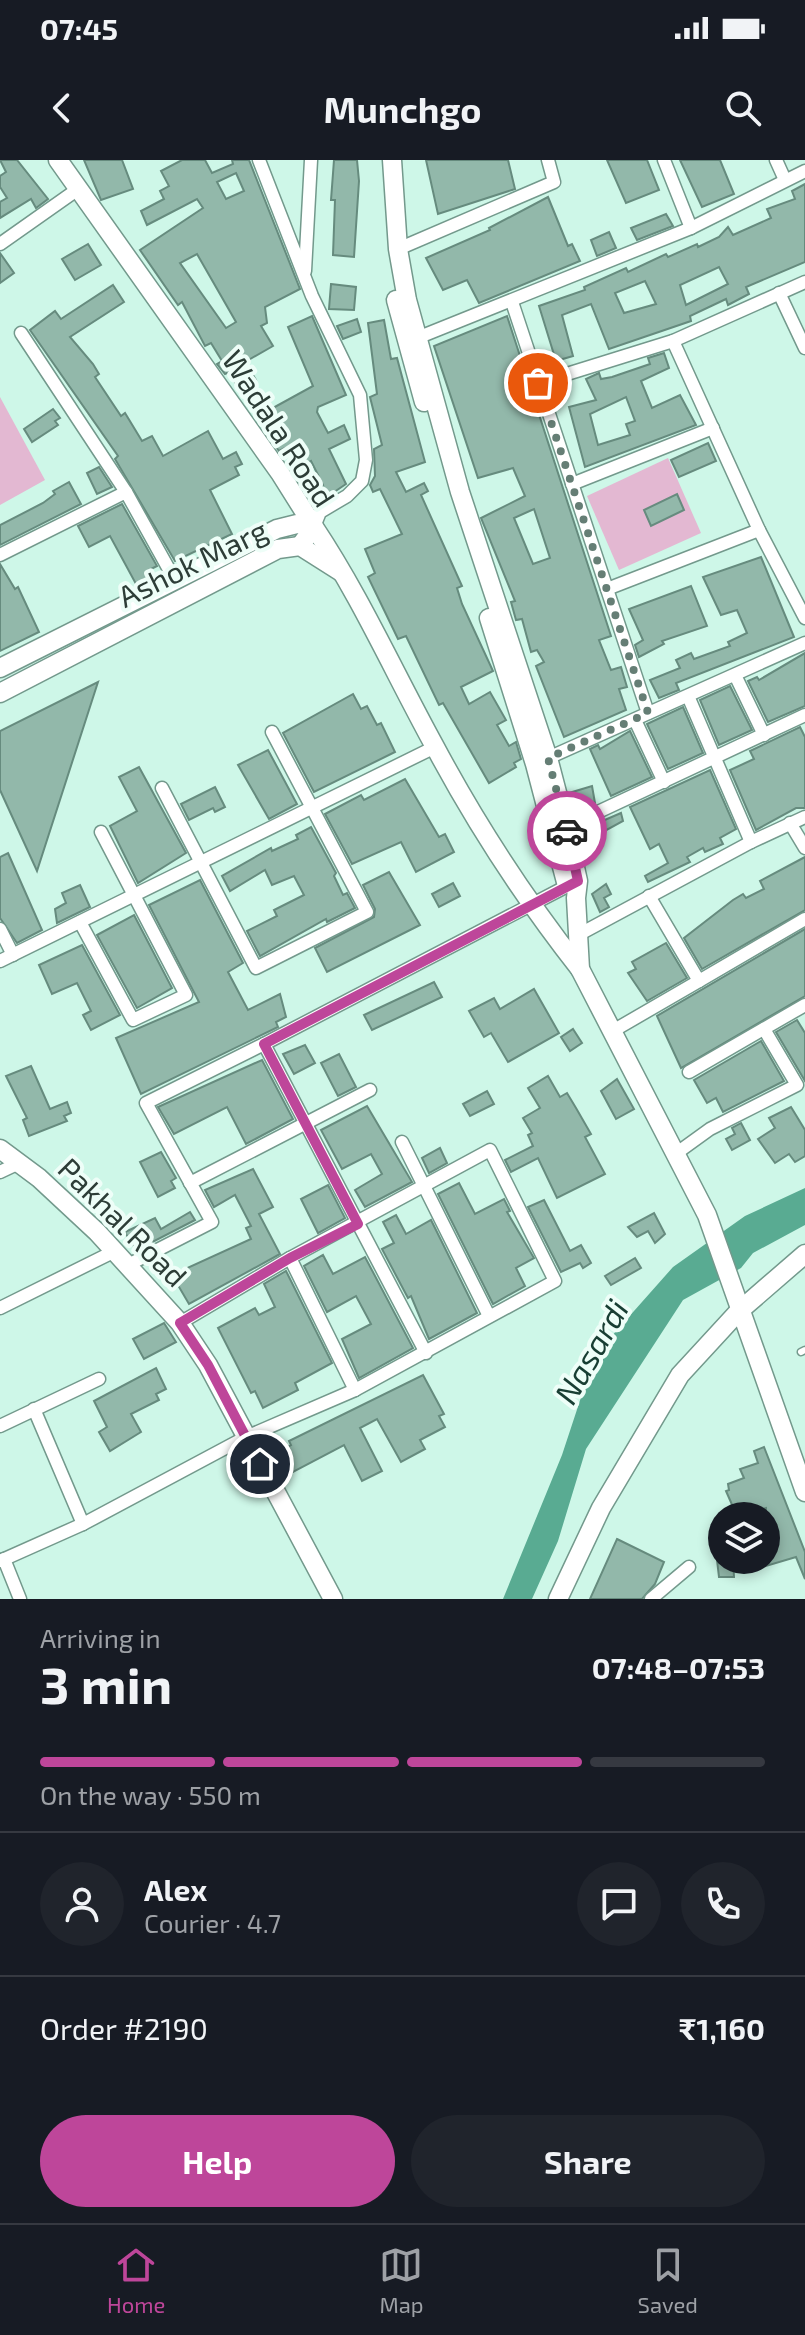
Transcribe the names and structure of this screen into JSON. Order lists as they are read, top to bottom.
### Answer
{
  "streets": {
    "street": ["Wadala Road", "Ashok Marg", "Pakhal Road"]
  },
  "crossings": [
    ["Wadala Road", "Ashok Marg"]
  ],
  "water": ["Nasardi"],
  "page": {
    "status": "07:45",
    "header": "Munchgo",
    "heading": ["3 min", "Arriving in", "07:48–07:53"],
    "panel": [
      "Alex",
      "Courier · 4.7",
      "Order #2190",
      "₹1,160"
    ],
    "bar": "On the way · 550 m",
    "buttons": ["Help", "Share"],
    "tabs": ["Home", "Map", "Saved"]
  }
}
